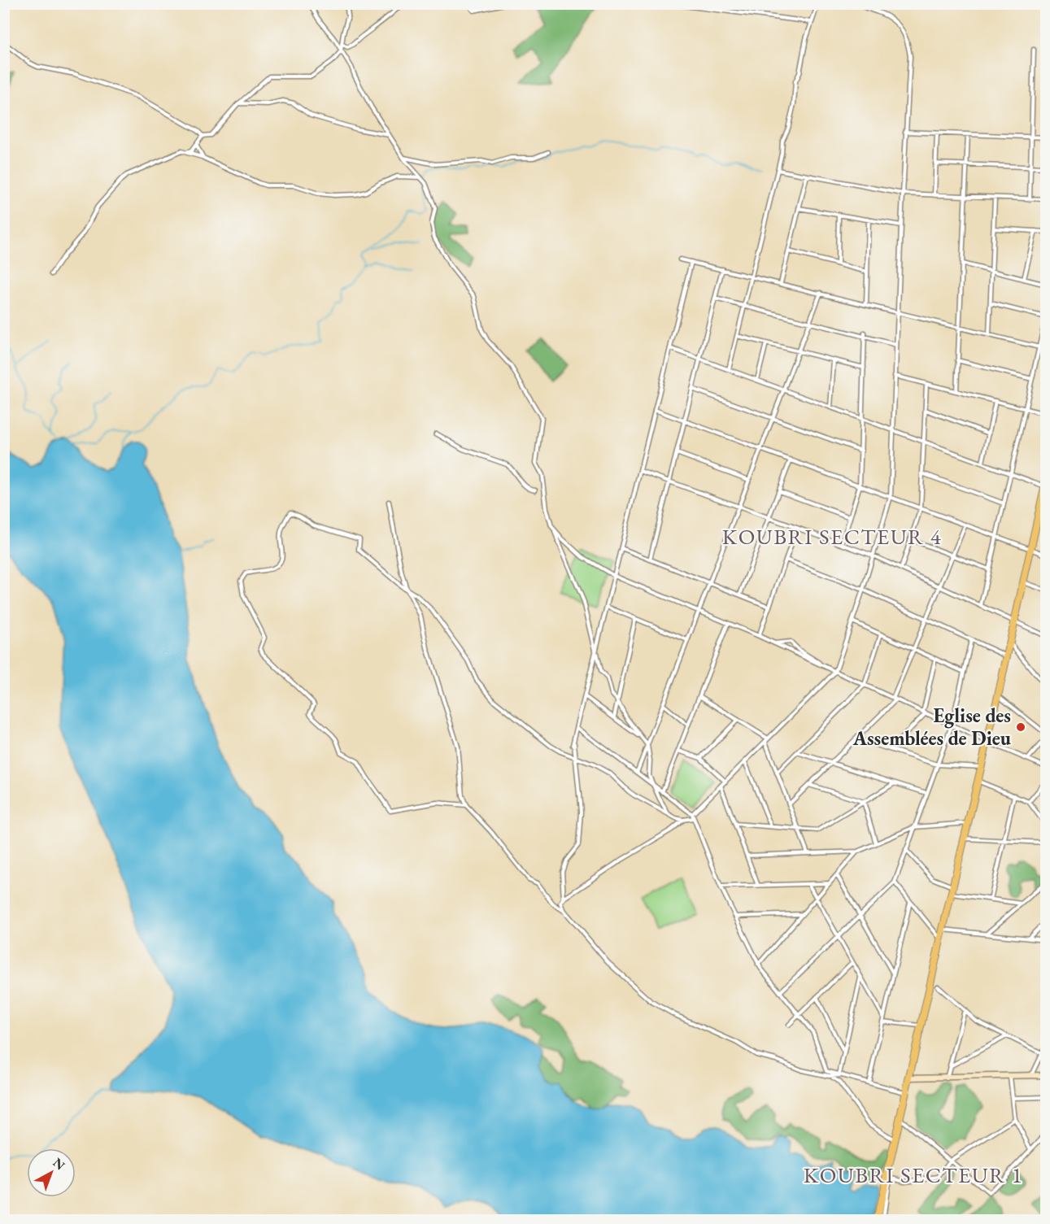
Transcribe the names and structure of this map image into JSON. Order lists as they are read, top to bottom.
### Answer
{
  "districts": ["KOUBRI SECTEUR 4", "KOUBRI SECTEUR 1"],
  "places": ["Eglise des Assemblées de Dieu"],
  "north": "top right"
}
